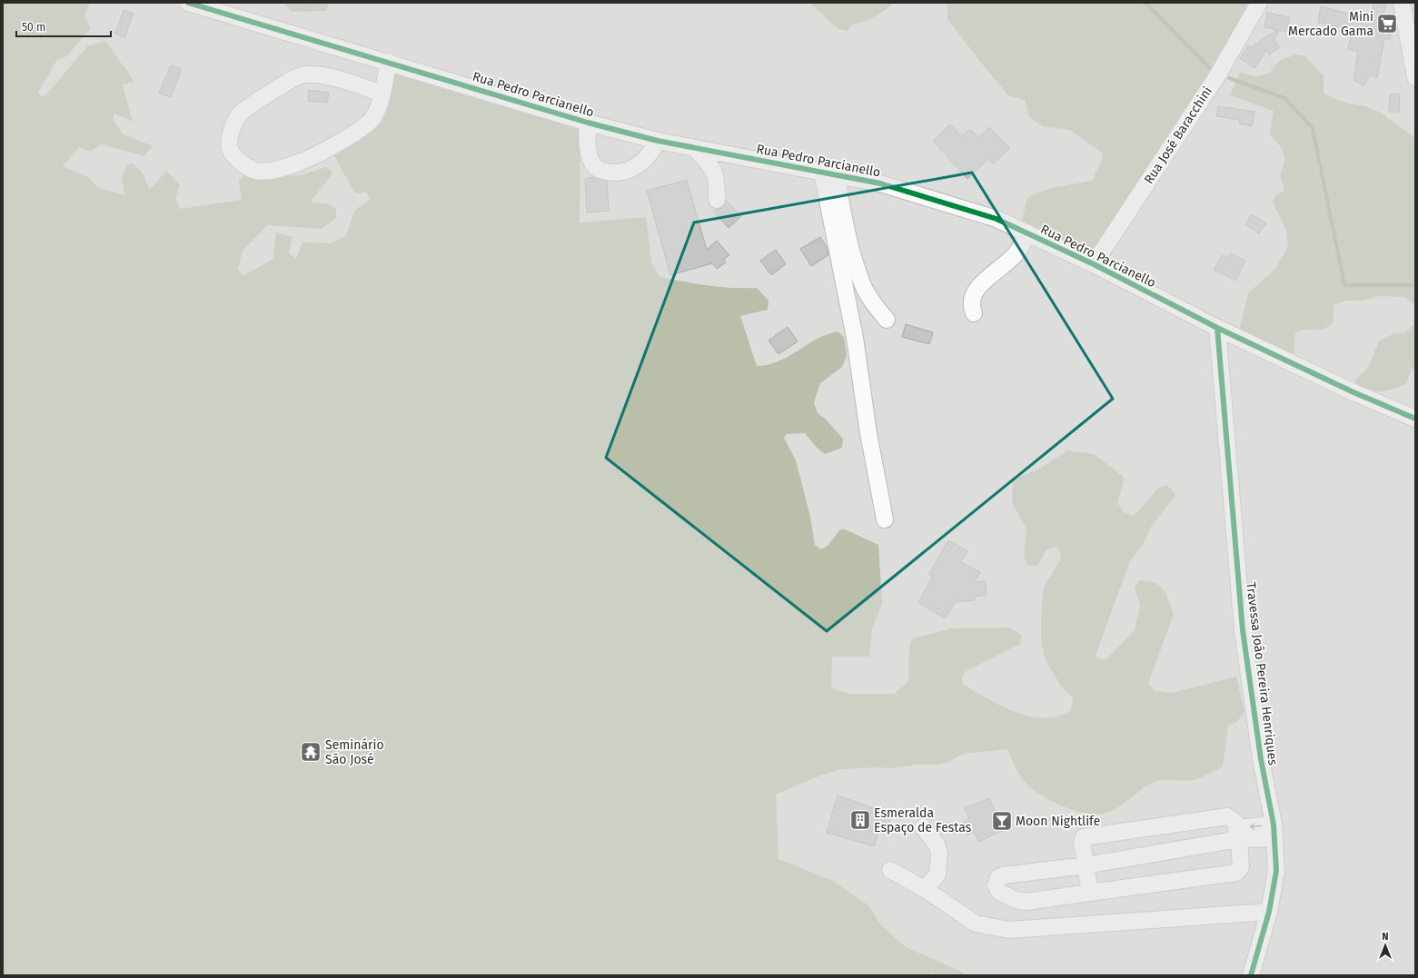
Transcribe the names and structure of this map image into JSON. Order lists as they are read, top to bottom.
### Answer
{
  "streets": {
    "street": ["Rua Pedro Parcianello", "Rua José Baracchini", "Travessa João Pereira Henriques"]
  },
  "crossings": [
    ["Rua Pedro Parcianello", "Rua José Baracchini"],
    ["Rua Pedro Parcianello", "Travessa João Pereira Henriques"]
  ],
  "places": {
    "supermarket": ["Mini Mercado Gama"],
    "temple": ["Seminário São José"],
    "building": ["Esmeralda Espaço de Festas"],
    "bar": ["Moon Nightlife"]
  },
  "scale_bar": "50 m",
  "north": "top"
}
